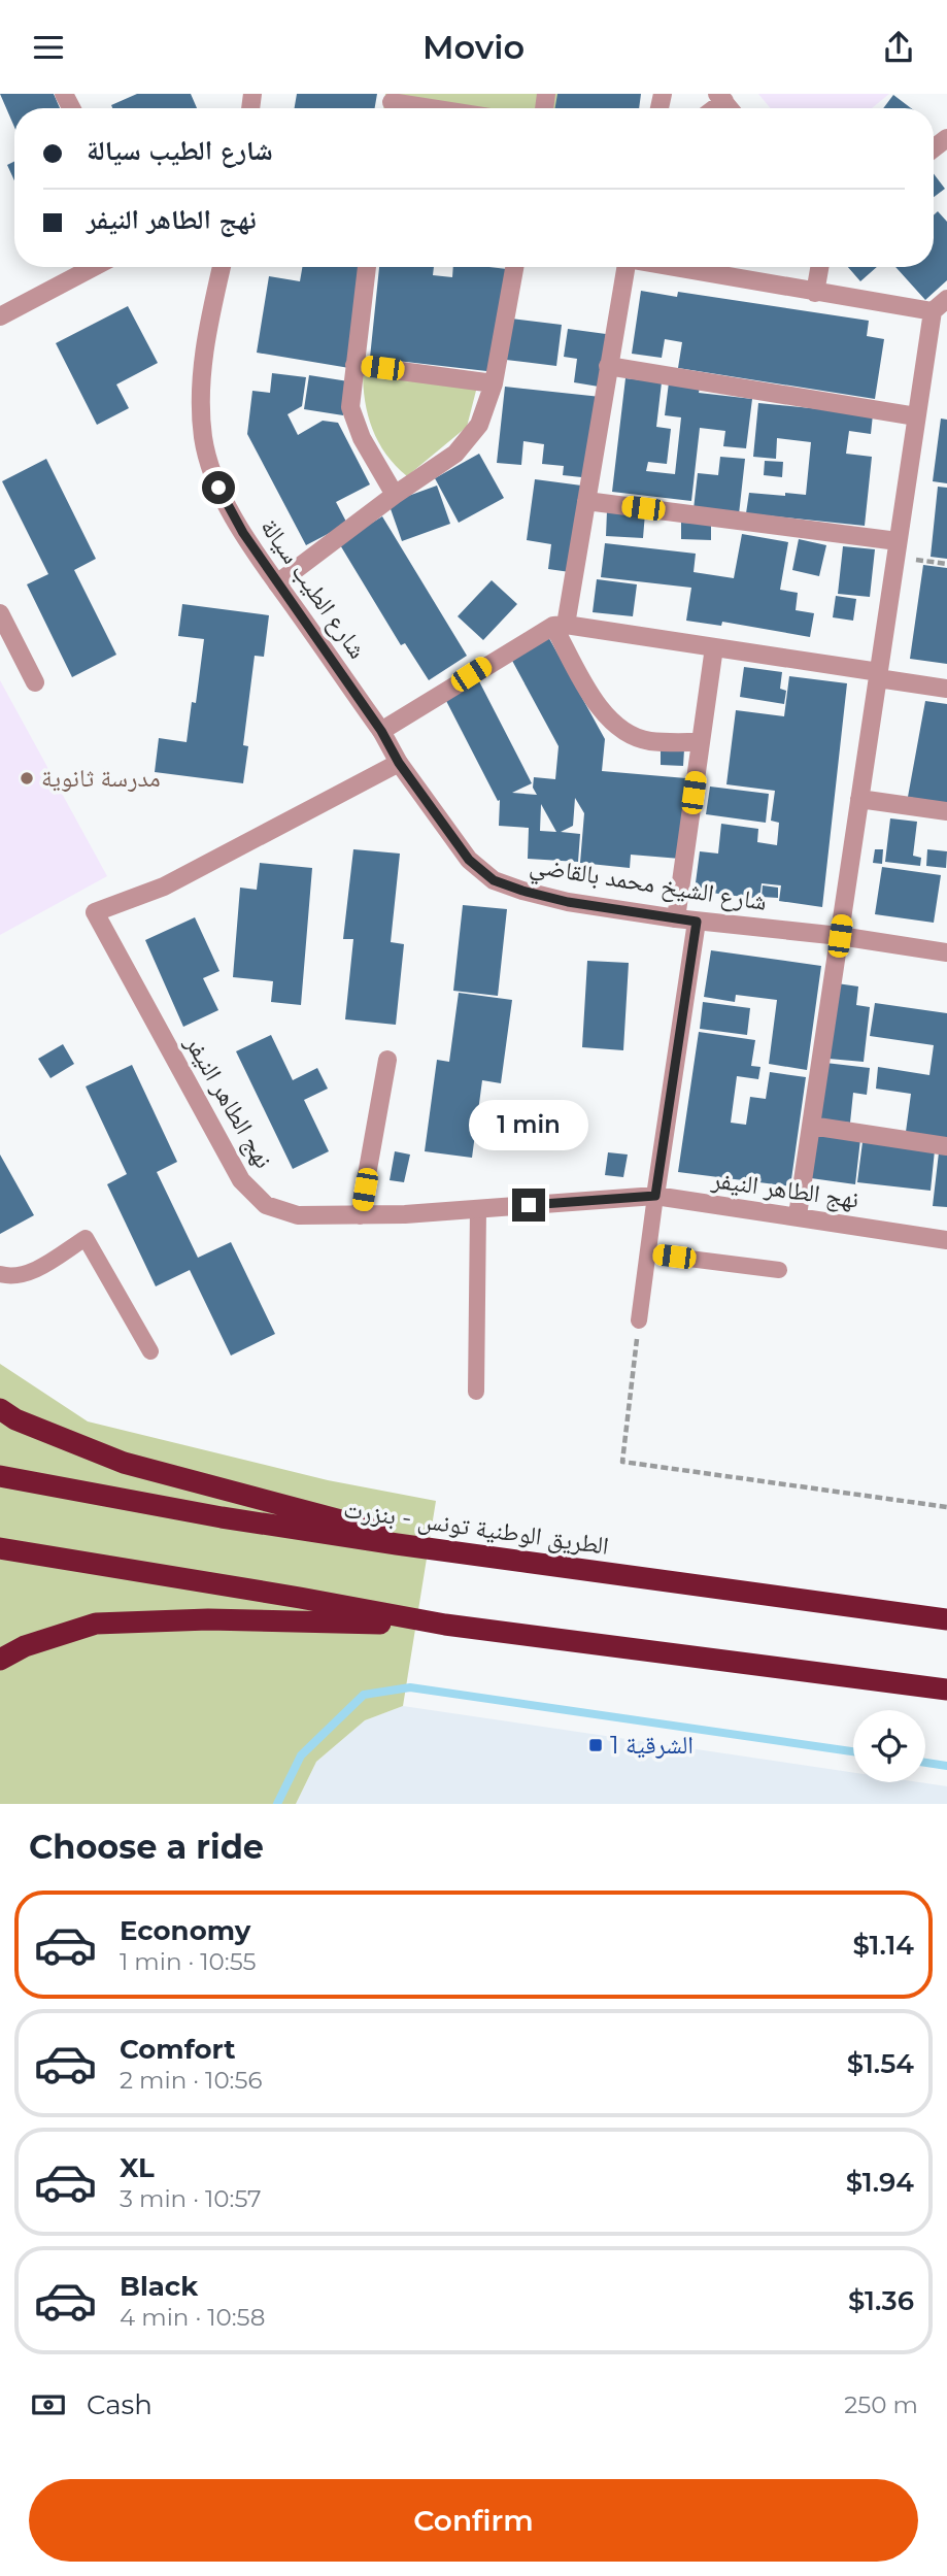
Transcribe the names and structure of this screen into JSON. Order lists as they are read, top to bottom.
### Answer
{
  "streets": {
    "highway": ["الطريق الوطنية تونس - بنزرت"],
    "street": ["شارع الطيب سيالة", "شارع الشيخ محمد بالقاضي", "نهج الطاهر النيفر"]
  },
  "crossings": [
    ["شارع الطيب سيالة", "شارع الشيخ محمد بالقاضي"],
    ["شارع الطيب سيالة", "نهج الطاهر النيفر"],
    ["شارع الشيخ محمد بالقاضي", "نهج الطاهر النيفر"]
  ],
  "places": {
    "other": ["مدرسة ثانوية"],
    "transit": ["الشرقية 1"]
  },
  "page": {
    "header": "Movio",
    "banner": ["شارع الطيب سيالة", "نهج الطاهر النيفر"],
    "bubble": "1 min",
    "heading": "Choose a ride",
    "list": [
      {
        "name": "Economy",
        "note": "1 min · 10:55",
        "value": "$1.14"
      },
      {
        "name": "Comfort",
        "note": "2 min · 10:56",
        "value": "$1.54"
      },
      {
        "name": "XL",
        "note": "3 min · 10:57",
        "value": "$1.94"
      },
      {
        "name": "Black",
        "note": "4 min · 10:58",
        "value": "$1.36"
      }
    ],
    "pay": ["Cash", "250 m"],
    "buttons": "Confirm"
  }
}
